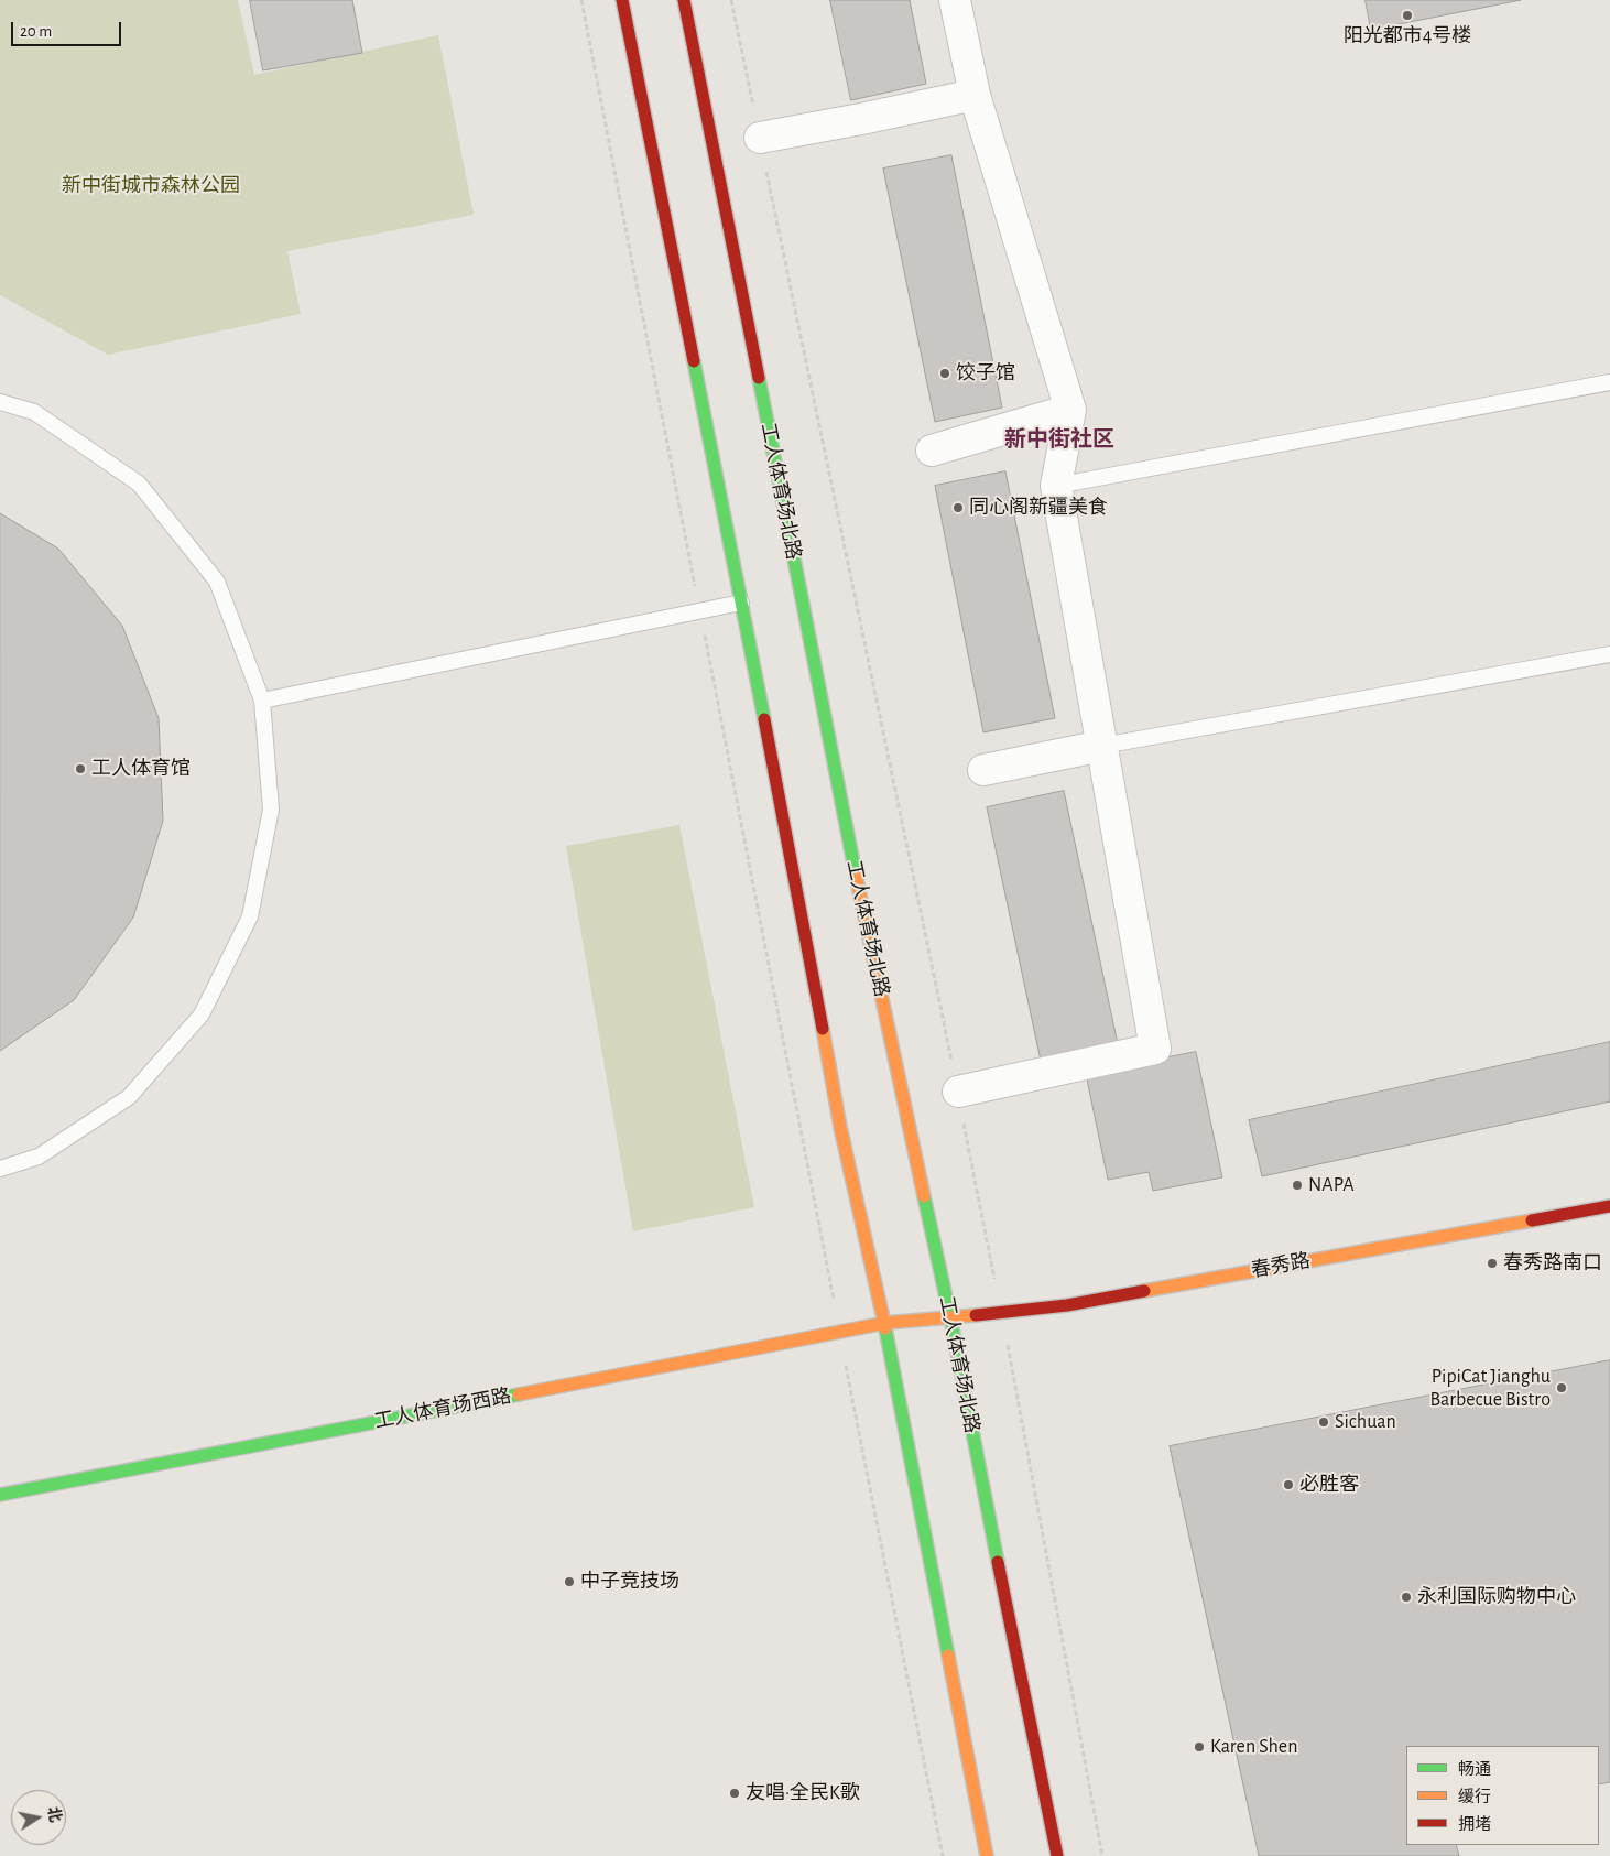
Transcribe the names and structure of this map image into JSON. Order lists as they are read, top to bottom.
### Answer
{
  "streets": {
    "main road": ["工人体育场北路", "春秀路", "工人体育场西路"]
  },
  "crossings": [
    ["工人体育场北路", "春秀路"],
    ["春秀路", "工人体育场西路"]
  ],
  "districts": ["新中街社区"],
  "parks": ["新中街城市森林公园"],
  "places": [
    "阳光都市4号楼",
    "饺子馆",
    "同心阁新疆美食",
    "工人体育馆",
    "NAPA",
    "春秀路南口",
    "PipiCat Jianghu Barbecue Bistro",
    "Sichuan",
    "必胜客",
    "中子竞技场",
    "永利国际购物中心",
    "Karen Shen",
    "友唱·全民K歌"
  ],
  "legend": ["畅通", "缓行", "拥堵"],
  "scale_bar": "20 m",
  "north": "right"
}
